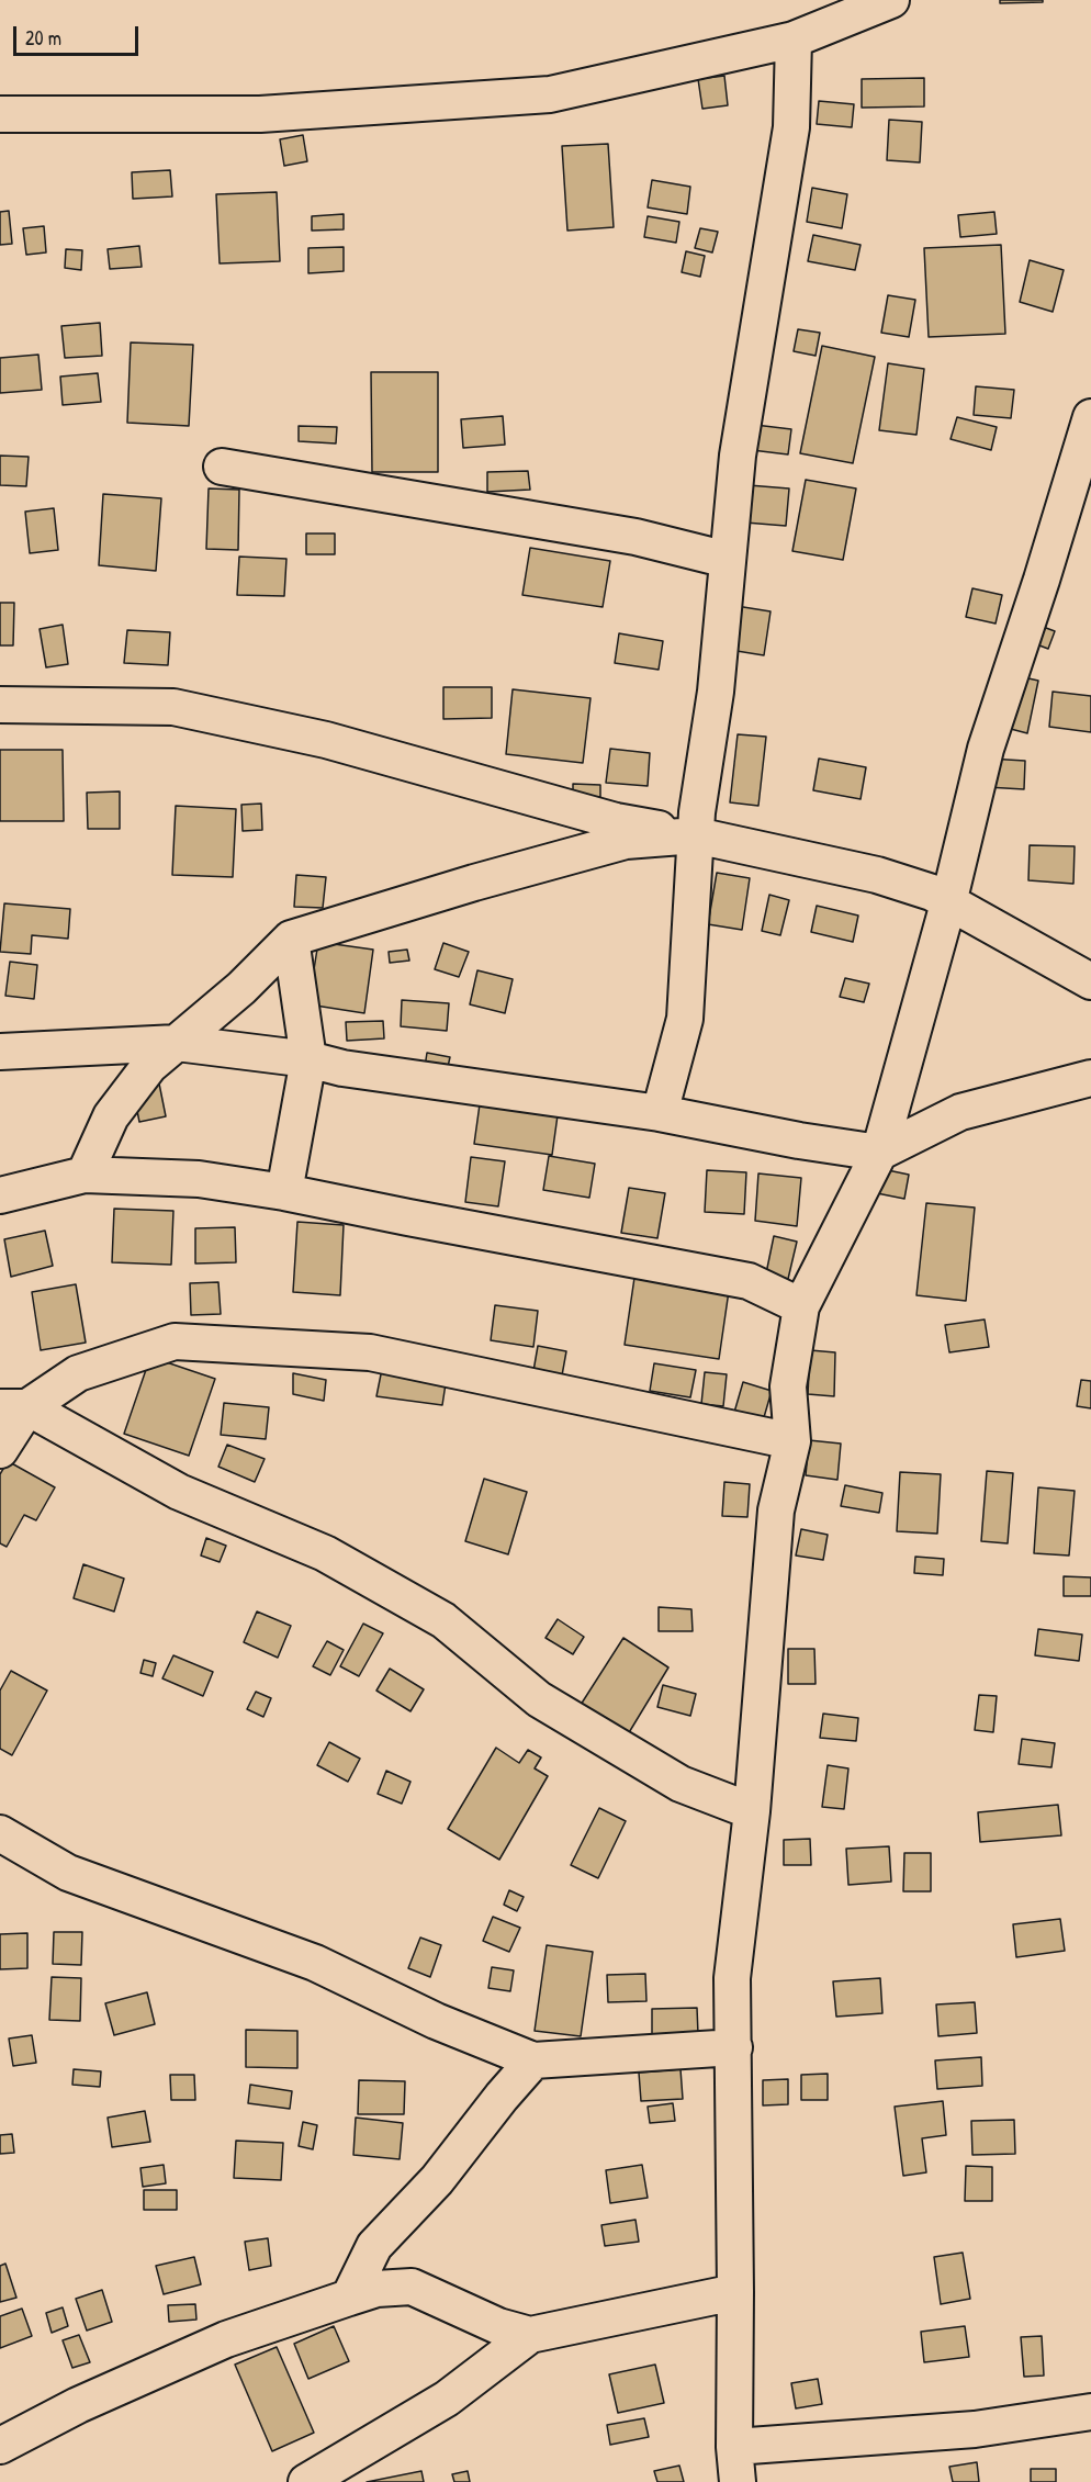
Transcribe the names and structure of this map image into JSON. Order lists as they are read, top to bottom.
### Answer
{
  "scale_bar": "20 m"
}
